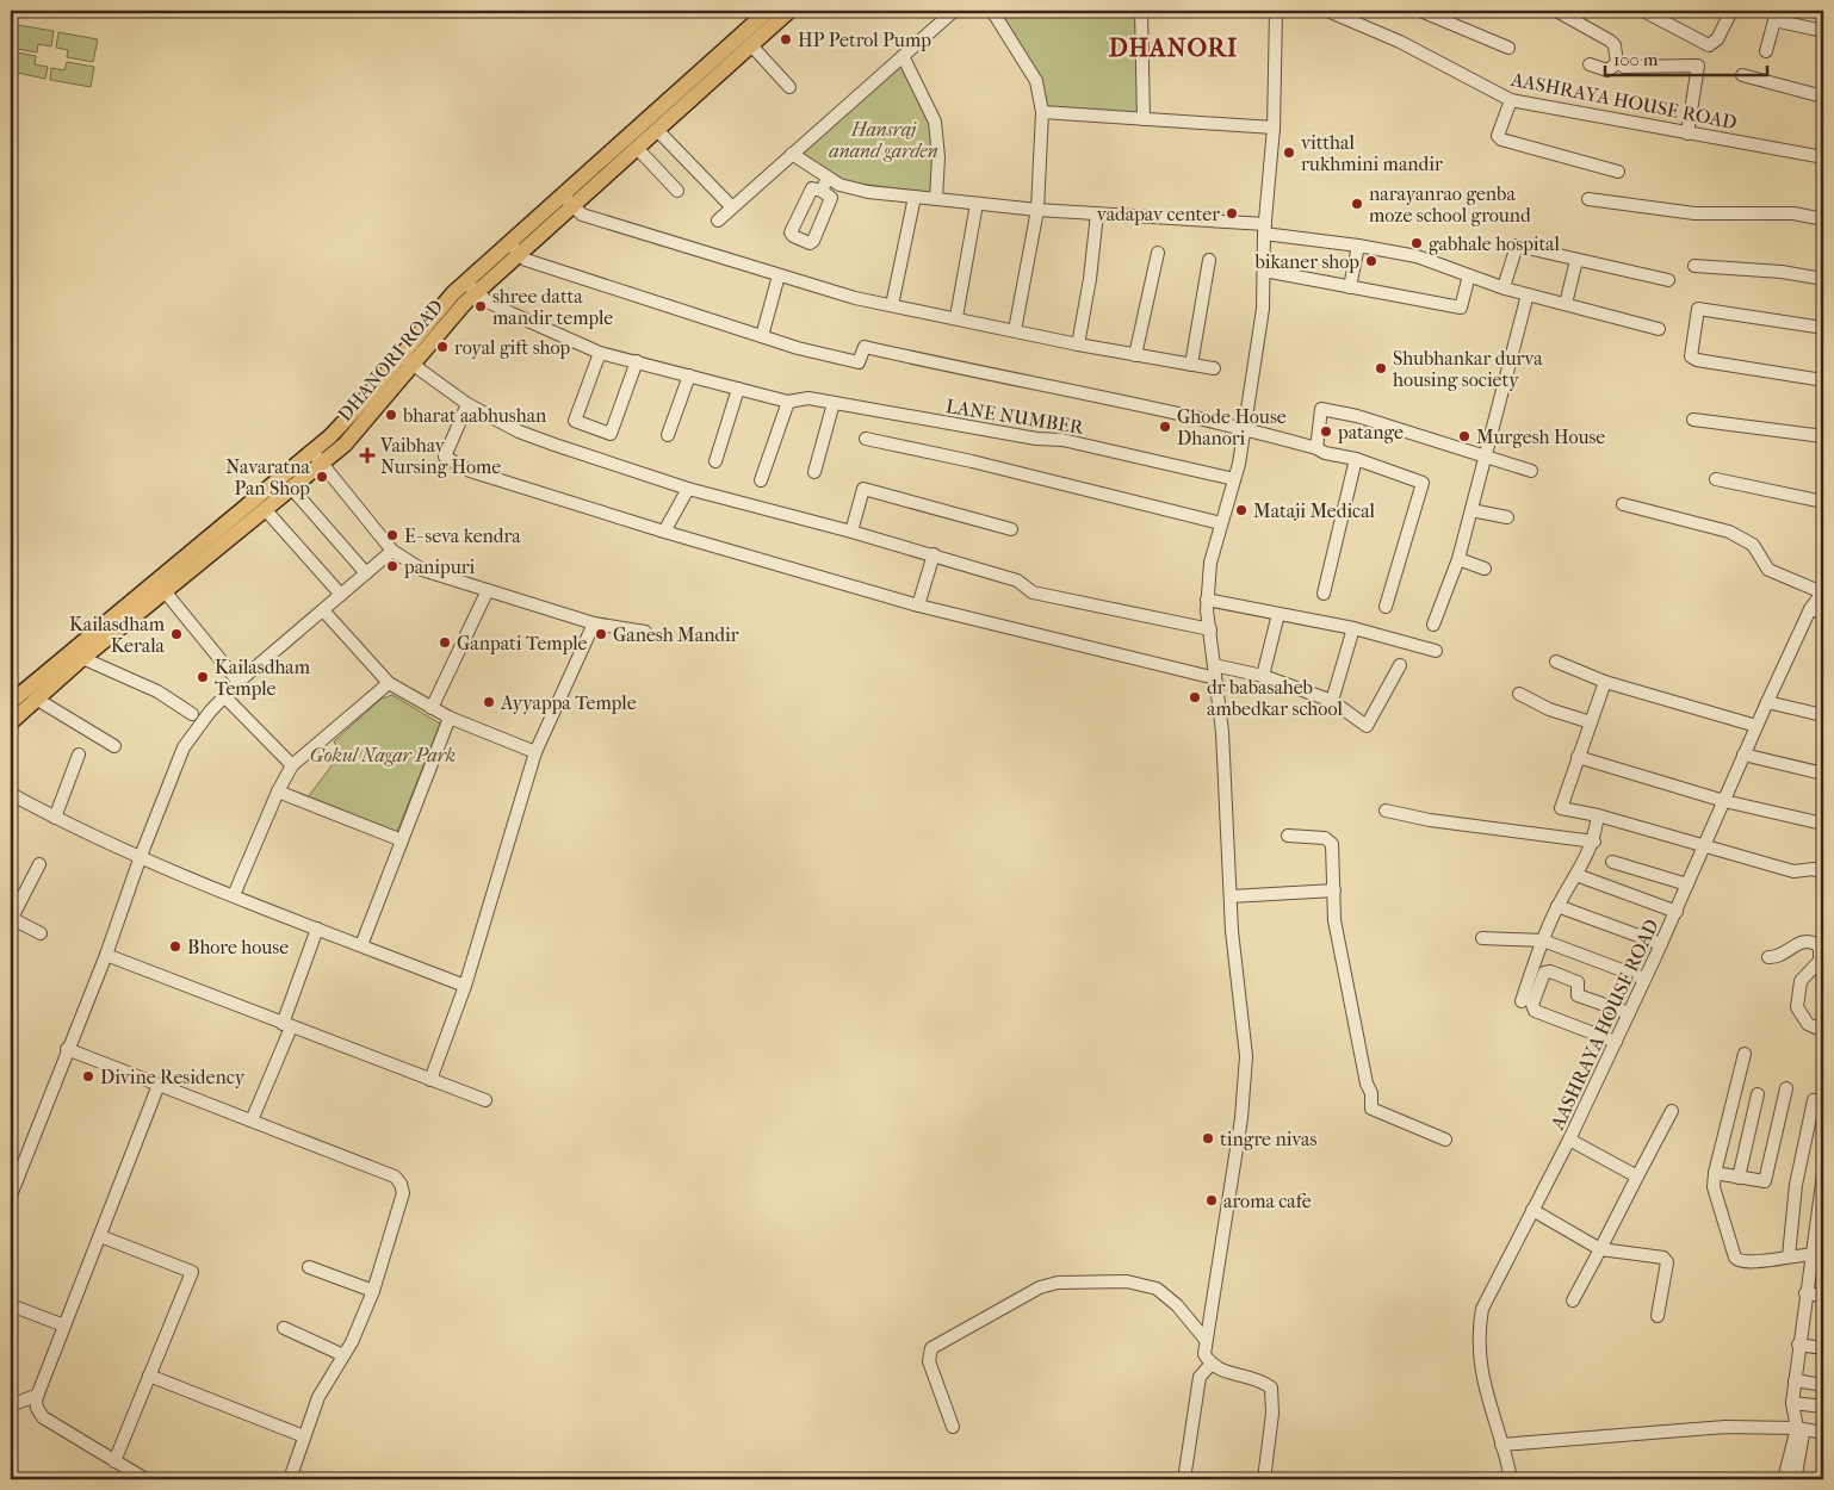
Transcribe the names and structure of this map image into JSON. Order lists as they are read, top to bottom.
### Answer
{
  "streets": {
    "main road": ["DHANORI ROAD"],
    "street": ["AASHRAYA HOUSE ROAD", "LANE NUMBER"]
  },
  "crossings": [
    ["DHANORI ROAD", "LANE NUMBER"]
  ],
  "districts": ["DHANORI"],
  "parks": ["Hansraj anand garden", "Gokul Nagar Park"],
  "places": {
    "other": [
      "HP Petrol Pump",
      "vitthal rukhmini mandir",
      "narayanrao genba moze school ground",
      "vadapav center",
      "gabhale hospital",
      "bikaner shop",
      "shree datta mandir temple",
      "royal gift shop",
      "Shubhankar durva housing society",
      "bharat aabhushan",
      "Ghode House Dhanori",
      "patange",
      "Murgesh House",
      "Navaratna Pan Shop",
      "Mataji Medical",
      "E- seva kendra",
      "panipuri",
      "Kailasdham Kerala",
      "Ganesh Mandir",
      "Ganpati Temple",
      "Kailasdham Temple",
      "dr babasaheb ambedkar school",
      "Ayyappa Temple",
      "Bhore house",
      "Divine Residency",
      "tingre nivas",
      "aroma cafe"
    ],
    "health": ["Vaibhav Nursing Home"]
  },
  "scale_bar": "100 m"
}
